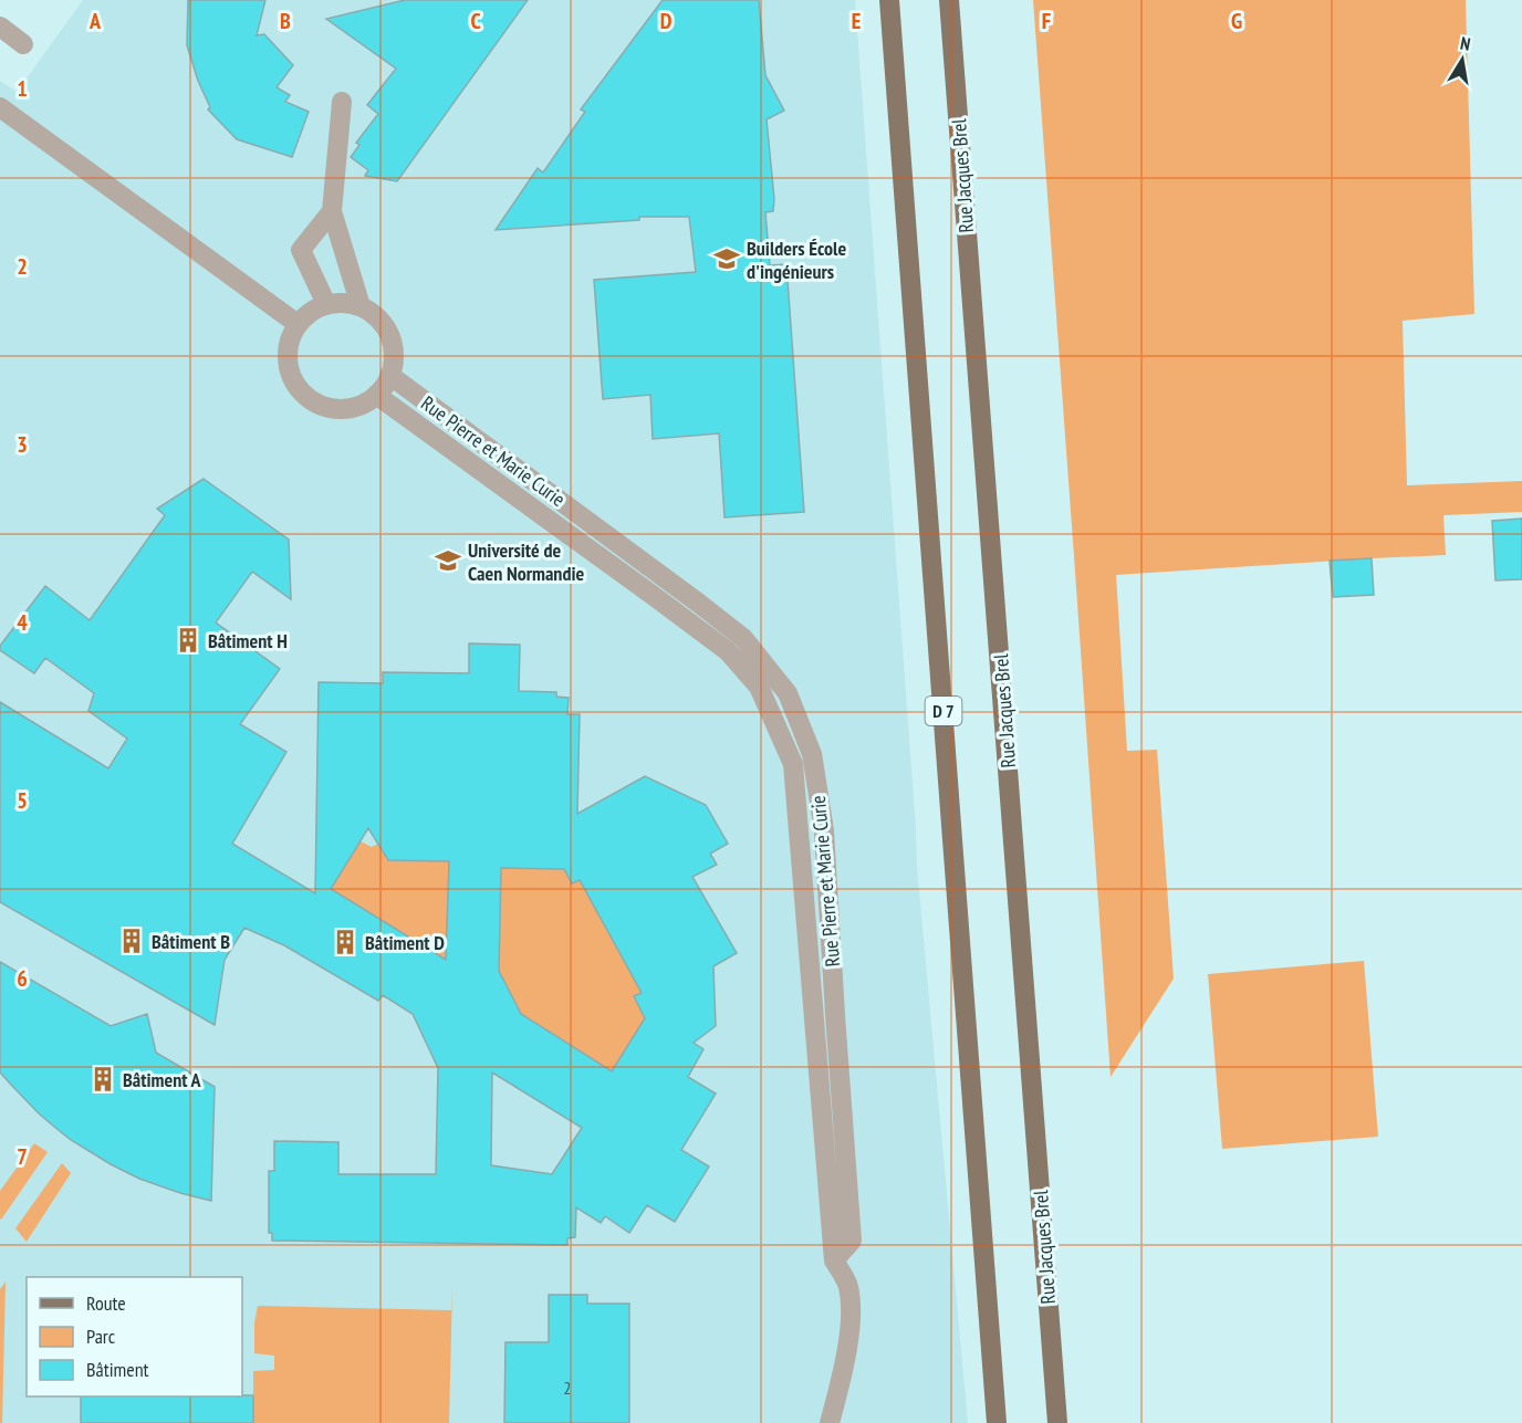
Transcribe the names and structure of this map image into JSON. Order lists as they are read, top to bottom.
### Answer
{
  "streets": {
    "main road": ["Rue Jacques Brel", "D 7"],
    "street": ["Rue Pierre et Marie Curie"]
  },
  "places": {
    "school or university": ["Builders École d'ingénieurs", "Université de Caen Normandie"],
    "building": [
      "Bâtiment H",
      "Bâtiment B",
      "Bâtiment D",
      "Bâtiment A"
    ]
  },
  "house_numbers": ["2"],
  "legend": ["Route", "Parc", "Bâtiment"],
  "north": "top",
  "grid": {
    "columns": [
      "A",
      "B",
      "C",
      "D",
      "E",
      "F",
      "G"
    ],
    "rows": [
      "1",
      "2",
      "3",
      "4",
      "5",
      "6",
      "7"
    ]
  }
}
